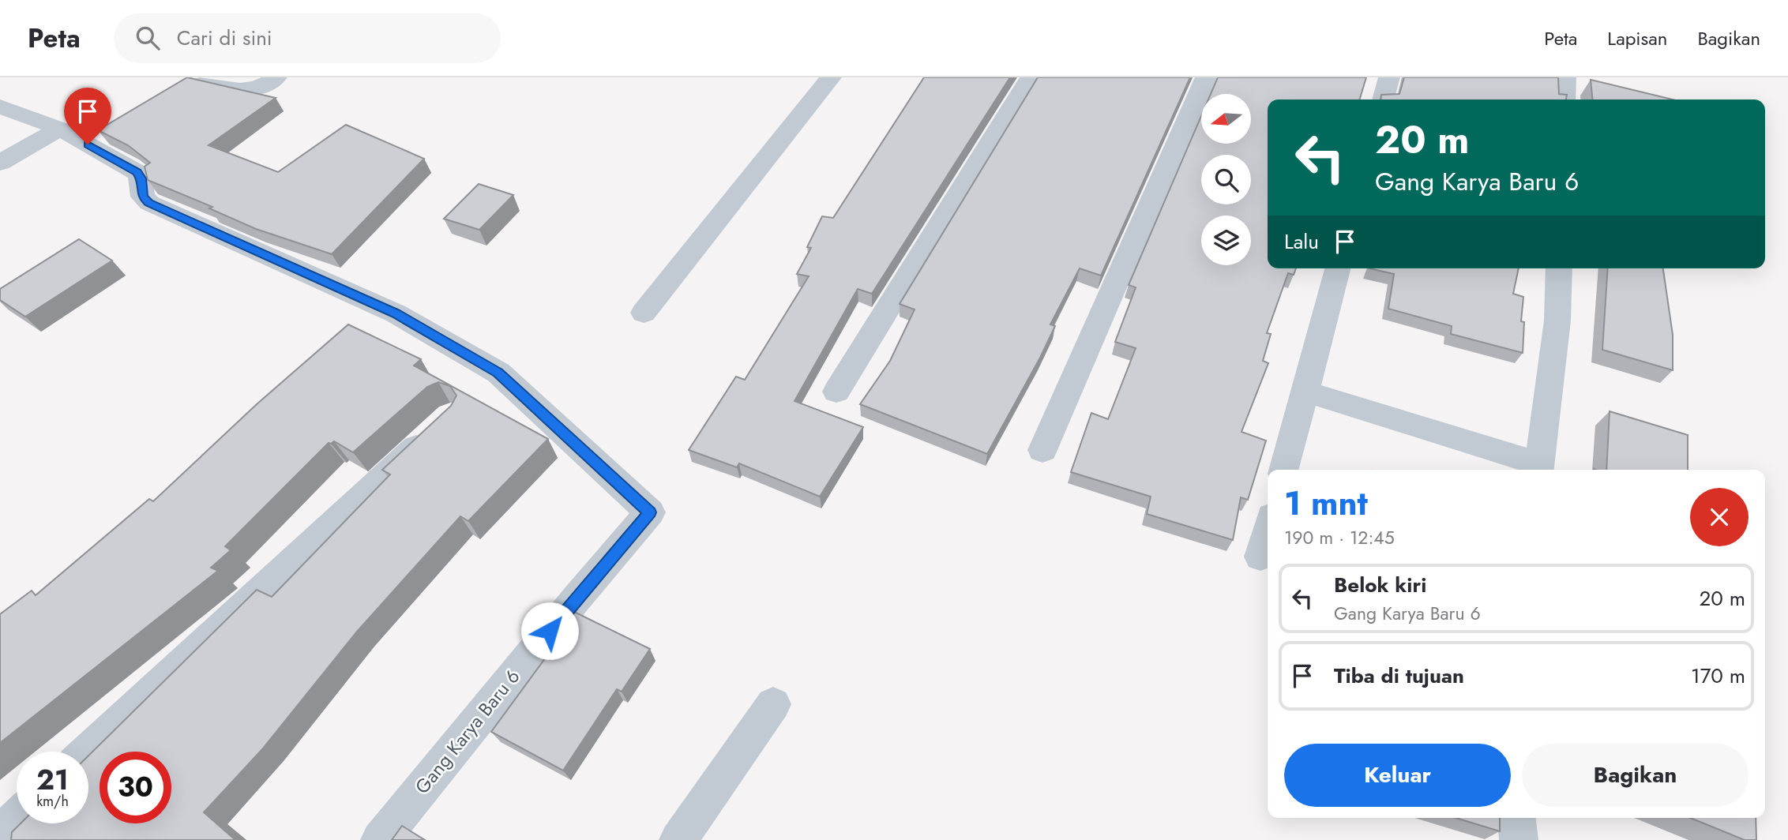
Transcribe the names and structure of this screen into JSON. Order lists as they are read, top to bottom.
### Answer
{
  "streets": {
    "street": ["Gang Karya Baru 6"]
  },
  "north": "left",
  "page": {
    "header": "Peta",
    "search": "Cari di sini",
    "nav": ["Peta", "Lapisan", "Bagikan"],
    "turn": ["20 m", "Gang Karya Baru 6"],
    "then": "Lalu",
    "heading": ["1 mnt", "190 m · 12:45"],
    "list": [
      {
        "name": "Belok kiri",
        "note": "Gang Karya Baru 6",
        "value": "20 m"
      },
      {
        "name": "Tiba di tujuan",
        "value": "170 m"
      }
    ],
    "buttons": ["Keluar", "Bagikan"],
    "speed": "21 km/h",
    "limit": "30"
  }
}
